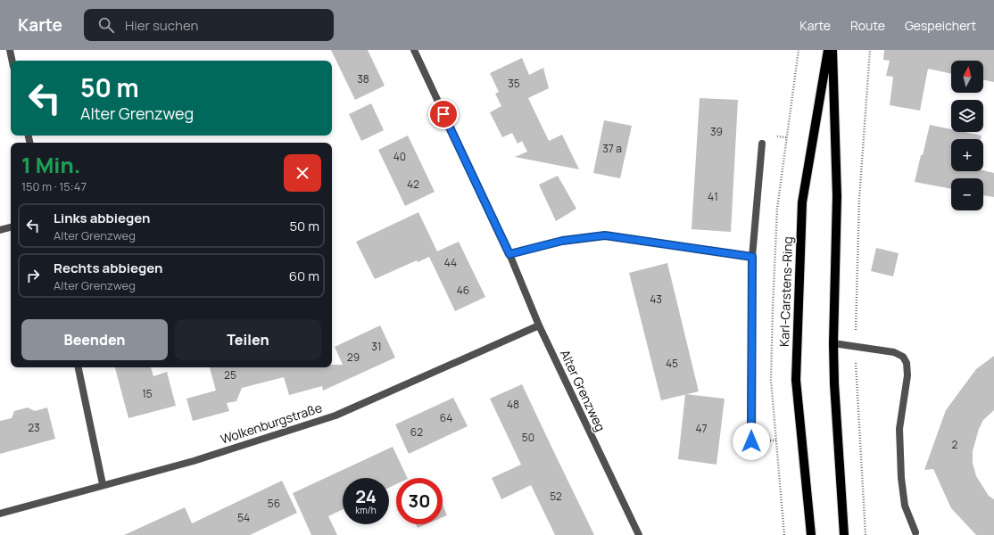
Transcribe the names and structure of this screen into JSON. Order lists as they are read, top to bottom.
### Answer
{
  "streets": {
    "main road": ["Karl-Carstens-Ring"],
    "street": ["Alter Grenzweg", "Wolkenburgstraße"]
  },
  "crossings": [
    ["Alter Grenzweg", "Wolkenburgstraße"]
  ],
  "house_numbers": [
    "38",
    "35",
    "39",
    "37 a",
    "40",
    "42",
    "41",
    "44",
    "46",
    "43",
    "31",
    "29",
    "45",
    "25",
    "15",
    "48",
    "64",
    "23",
    "47",
    "62",
    "50",
    "2",
    "52",
    "56",
    "54"
  ],
  "north": "top",
  "page": {
    "header": "Karte",
    "search": "Hier suchen",
    "nav": ["Karte", "Route", "Gespeichert"],
    "map_buttons": ["+", "−"],
    "turn": ["50 m", "Alter Grenzweg"],
    "heading": ["1 Min.", "150 m · 15:47"],
    "list": [
      {
        "name": "Links abbiegen",
        "note": "Alter Grenzweg",
        "value": "50 m"
      },
      {
        "name": "Rechts abbiegen",
        "note": "Alter Grenzweg",
        "value": "60 m"
      }
    ],
    "buttons": ["Beenden", "Teilen"],
    "speed": "24 km/h",
    "limit": "30"
  }
}
